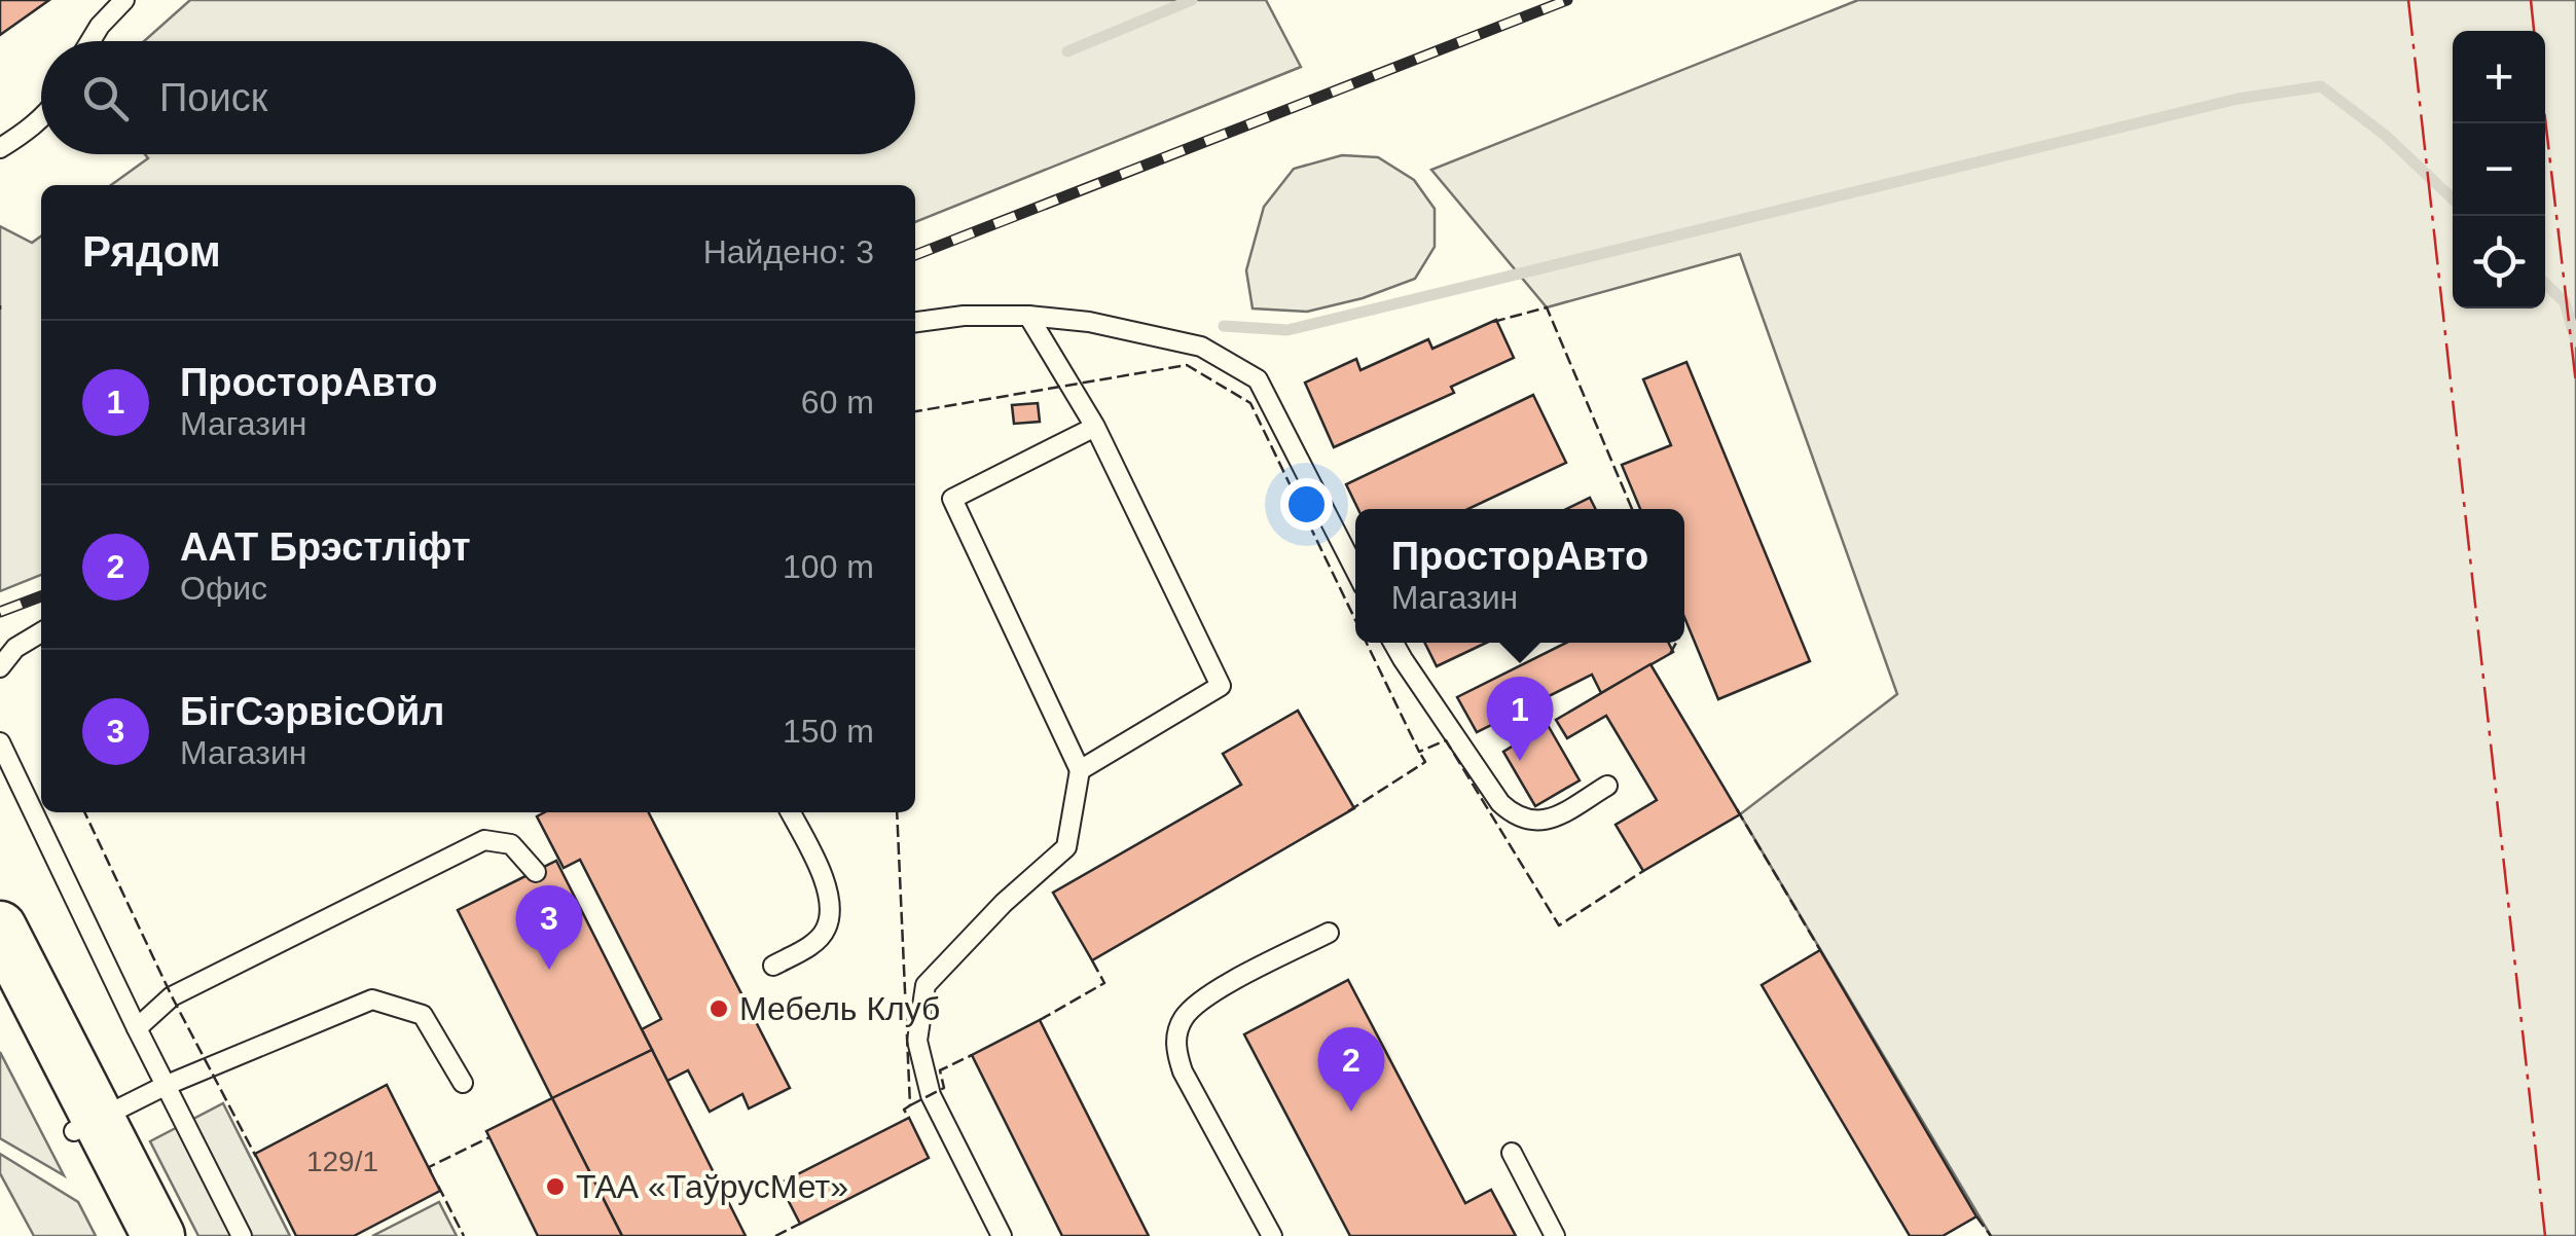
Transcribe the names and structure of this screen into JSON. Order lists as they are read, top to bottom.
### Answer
{
  "places": ["Мебель Клуб", "ТАА «ТаўрусМет»"],
  "house_numbers": ["129/1"],
  "page": {
    "map_buttons": ["+", "−"],
    "search": "Поиск",
    "heading": ["Рядом", "Найдено: 3"],
    "list": [
      {
        "mark": "1",
        "name": "ПросторАвто",
        "note": "Магазин",
        "value": "60 m"
      },
      {
        "mark": "2",
        "name": "ААТ Брэстліфт",
        "note": "Офис",
        "value": "100 m"
      },
      {
        "mark": "3",
        "name": "БігСэрвісОйл",
        "note": "Магазин",
        "value": "150 m"
      }
    ],
    "popup": ["ПросторАвто", "Магазин"],
    "pins": ["1", "3", "2"]
  }
}
